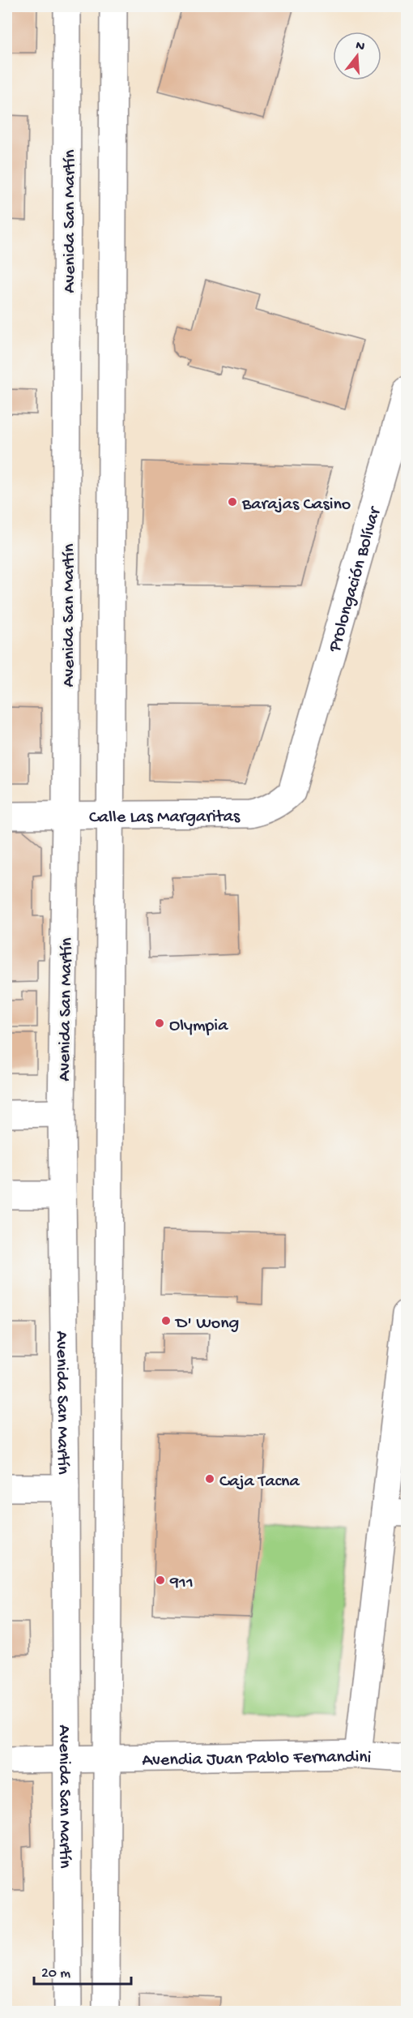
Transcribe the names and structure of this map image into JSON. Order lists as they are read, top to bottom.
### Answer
{
  "streets": {
    "main road": [
      "Avenida San Martín",
      "Prolongación Bolívar",
      "Calle Las Margaritas",
      "Avendia Juan Pablo Fernandini"
    ]
  },
  "crossings": [
    ["Avenida San Martín", "Calle Las Margaritas"],
    ["Avenida San Martín", "Avendia Juan Pablo Fernandini"],
    ["Prolongación Bolívar", "Calle Las Margaritas"]
  ],
  "places": [
    "Barajas Casino",
    "Olympia",
    "D' Wong",
    "Caja Tacna",
    "911"
  ],
  "scale_bar": "20 m",
  "north": "top"
}
